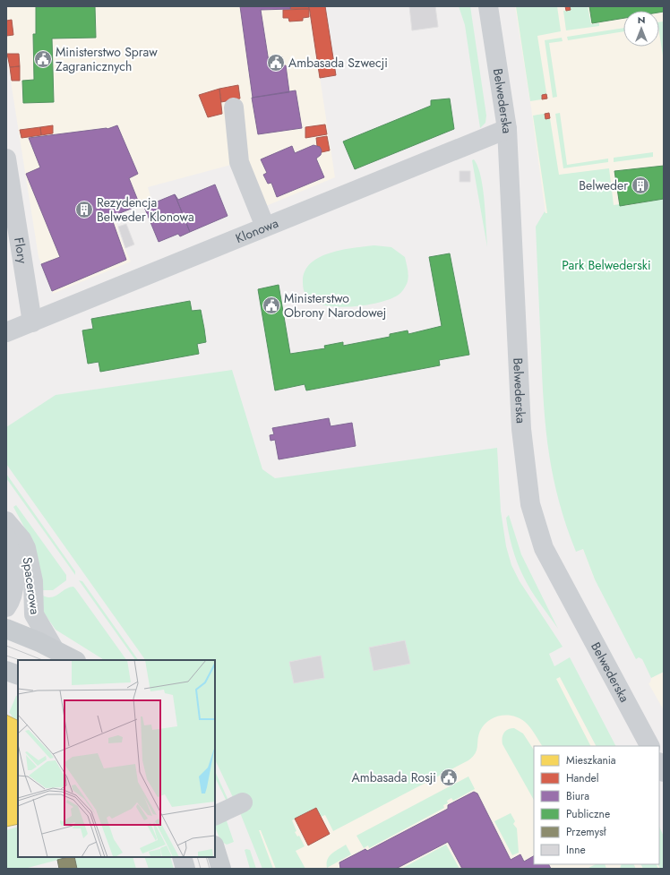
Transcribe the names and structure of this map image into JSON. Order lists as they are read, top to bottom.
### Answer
{
  "streets": {
    "street": [
      "Belwederska",
      "Klonowa",
      "Flory",
      "Spacerowa"
    ]
  },
  "crossings": [
    ["Belwederska", "Klonowa"],
    ["Klonowa", "Flory"]
  ],
  "parks": ["Park Belwederski"],
  "places": {
    "public building": [
      "Ministerstwo Spraw Zagranicznych",
      "Ambasada Szwecji",
      "Ministerstwo Obrony Narodowej",
      "Ambasada Rosji"
    ],
    "building": ["Belweder", "Rezydencja Belweder Klonowa"]
  },
  "legend": [
    "Mieszkania",
    "Handel",
    "Biura",
    "Publiczne",
    "Przemysł",
    "Inne"
  ],
  "north": "top"
}
